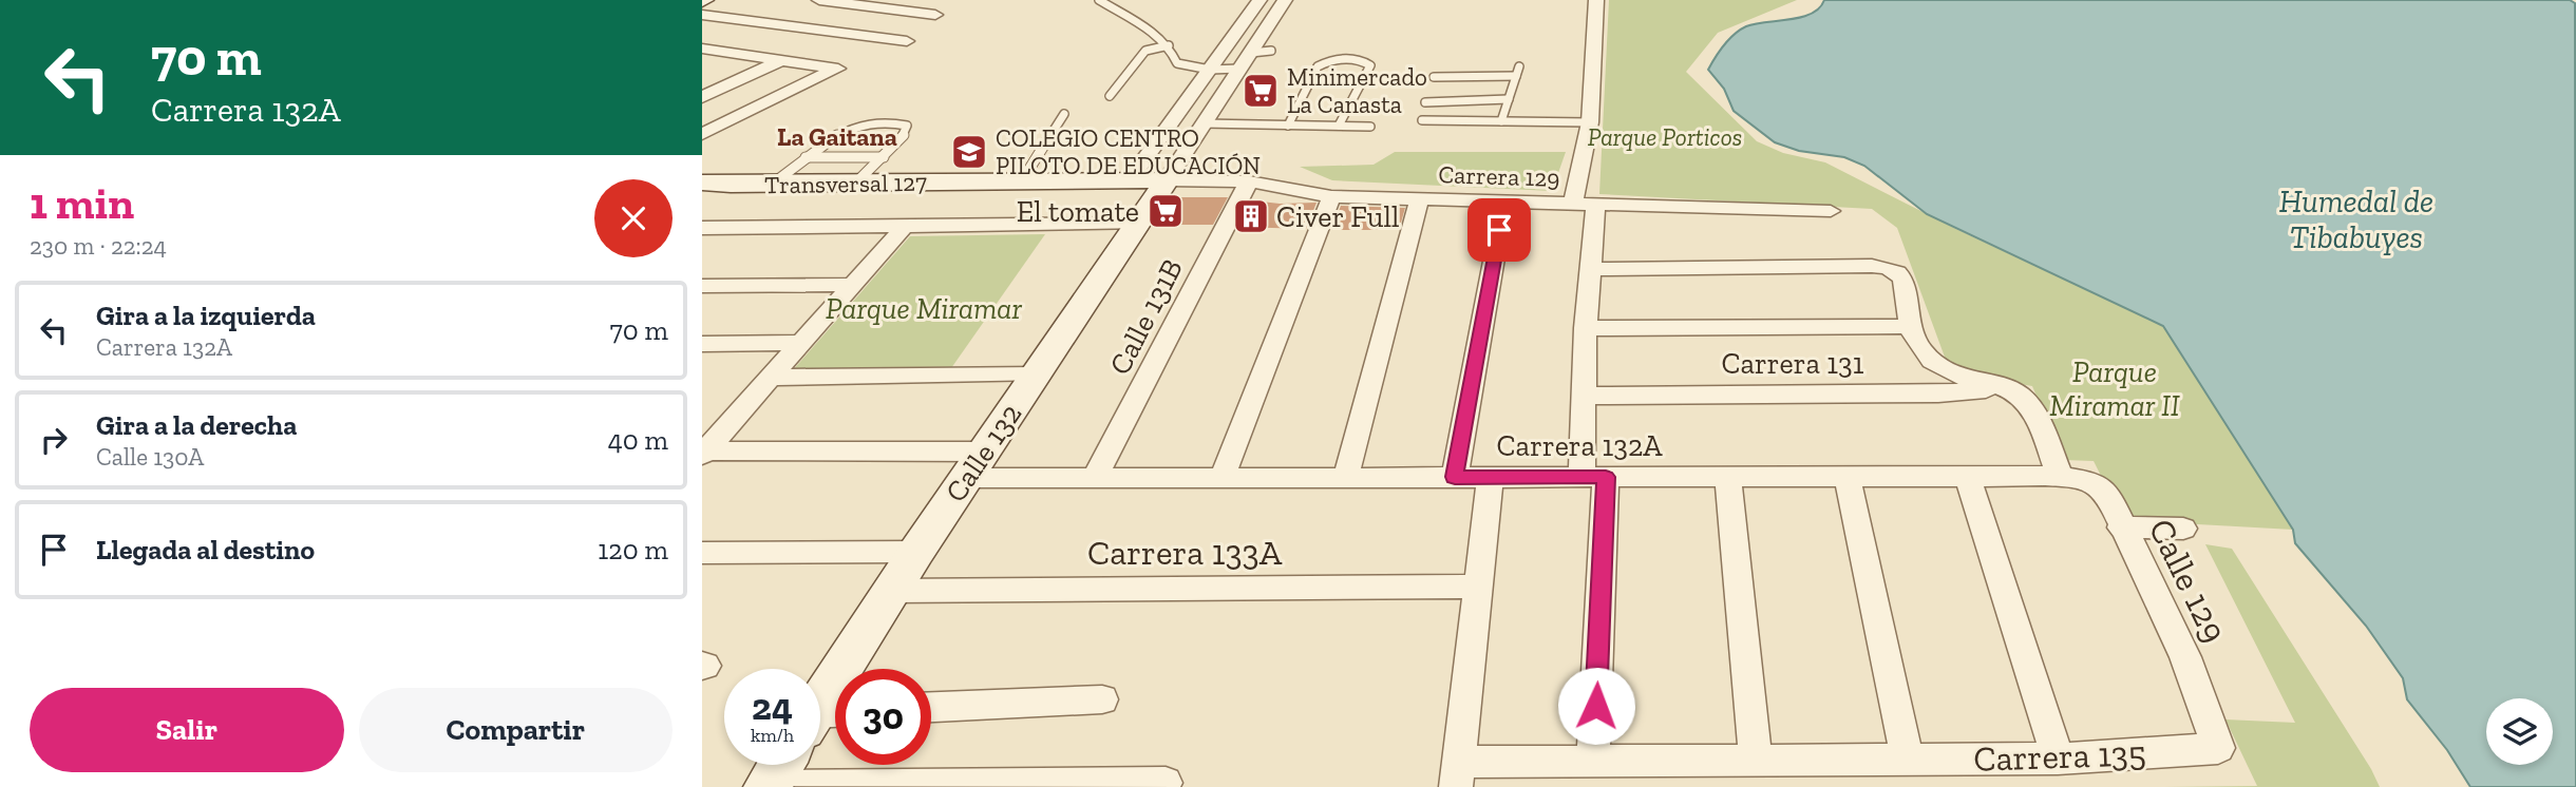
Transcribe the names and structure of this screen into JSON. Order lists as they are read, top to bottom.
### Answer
{
  "streets": {
    "street": [
      "Carrera 129",
      "Transversal 127",
      "Calle 131B",
      "Carrera 131",
      "Carrera 132A",
      "Calle 132",
      "Carrera 133A",
      "Calle 129",
      "Carrera 135"
    ]
  },
  "crossings": [
    ["Carrera 129", "Transversal 127"],
    ["Carrera 129", "Calle 131B"],
    ["Carrera 129", "Calle 132"],
    ["Transversal 127", "Calle 132"],
    ["Calle 131B", "Carrera 132A"],
    ["Carrera 132A", "Calle 132"],
    ["Carrera 132A", "Calle 129"],
    ["Calle 132", "Carrera 133A"],
    ["Calle 129", "Carrera 135"]
  ],
  "districts": ["La Gaitana"],
  "water": ["Humedal de Tibabuyes"],
  "parks": ["Parque Porticos", "Parque Miramar", "Parque Miramar II"],
  "places": {
    "supermarket": ["Minimercado La Canasta", "El tomate"],
    "school or university": ["COLEGIO CENTRO PILOTO DE EDUCACIÓN"],
    "building": ["Civer Full"]
  },
  "page": {
    "turn": ["70 m", "Carrera 132A"],
    "heading": ["1 min", "230 m · 22:24"],
    "list": [
      {
        "name": "Gira a la izquierda",
        "note": "Carrera 132A",
        "value": "70 m"
      },
      {
        "name": "Gira a la derecha",
        "note": "Calle 130A",
        "value": "40 m"
      },
      {
        "name": "Llegada al destino",
        "value": "120 m"
      }
    ],
    "speed": "24 km/h",
    "limit": "30",
    "buttons": ["Salir", "Compartir"]
  }
}
